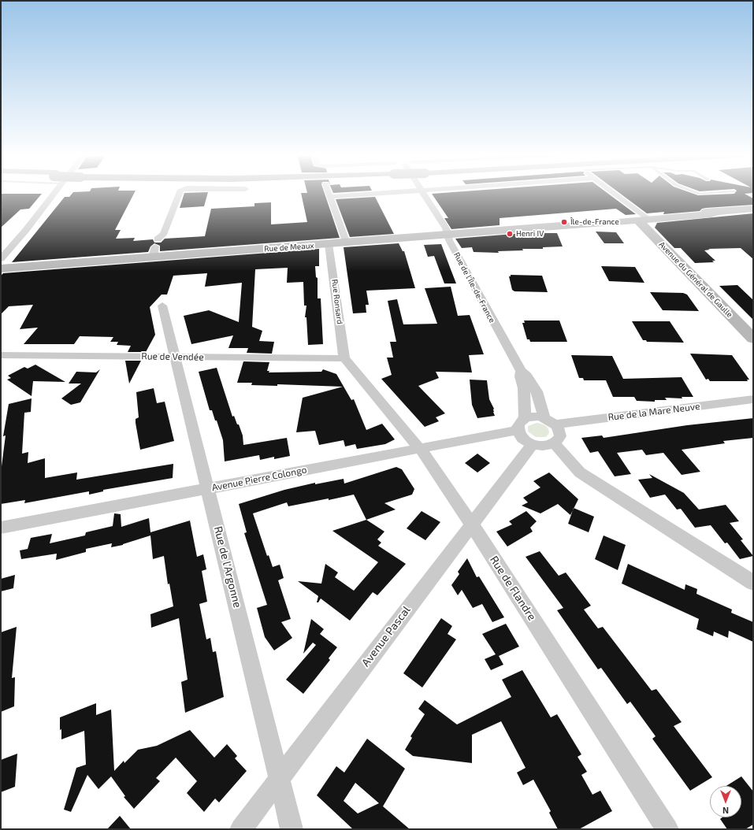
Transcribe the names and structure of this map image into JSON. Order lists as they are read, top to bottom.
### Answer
{
  "streets": {
    "main road": ["Rue de Meaux", "Avenue du Général de Gaulle"],
    "street": [
      "Rue de l'Île-de-France",
      "Rue Ronsard",
      "Rue de Vendée",
      "Rue de la Mare Neuve",
      "Avenue Pierre Colongo",
      "Rue de l'Argonne",
      "Rue de Flandre",
      "Avenue Pascal"
    ]
  },
  "crossings": [
    ["Rue de Meaux", "Avenue du Général de Gaulle"],
    ["Rue de Meaux", "Rue de l'Île-de-France"],
    ["Rue de Meaux", "Rue Ronsard"],
    ["Rue Ronsard", "Rue de Vendée"],
    ["Rue Ronsard", "Rue de Flandre"],
    ["Rue de Vendée", "Rue de l'Argonne"],
    ["Rue de Vendée", "Rue de Flandre"],
    ["Rue de la Mare Neuve", "Avenue Pierre Colongo"],
    ["Rue de la Mare Neuve", "Avenue Pascal"],
    ["Avenue Pierre Colongo", "Rue de l'Argonne"],
    ["Avenue Pierre Colongo", "Rue de Flandre"],
    ["Avenue Pierre Colongo", "Avenue Pascal"],
    ["Rue de l'Argonne", "Avenue Pascal"],
    ["Rue de Flandre", "Avenue Pascal"]
  ],
  "places": ["Île-de-France", "Henri IV"],
  "north": "bottom"
}
